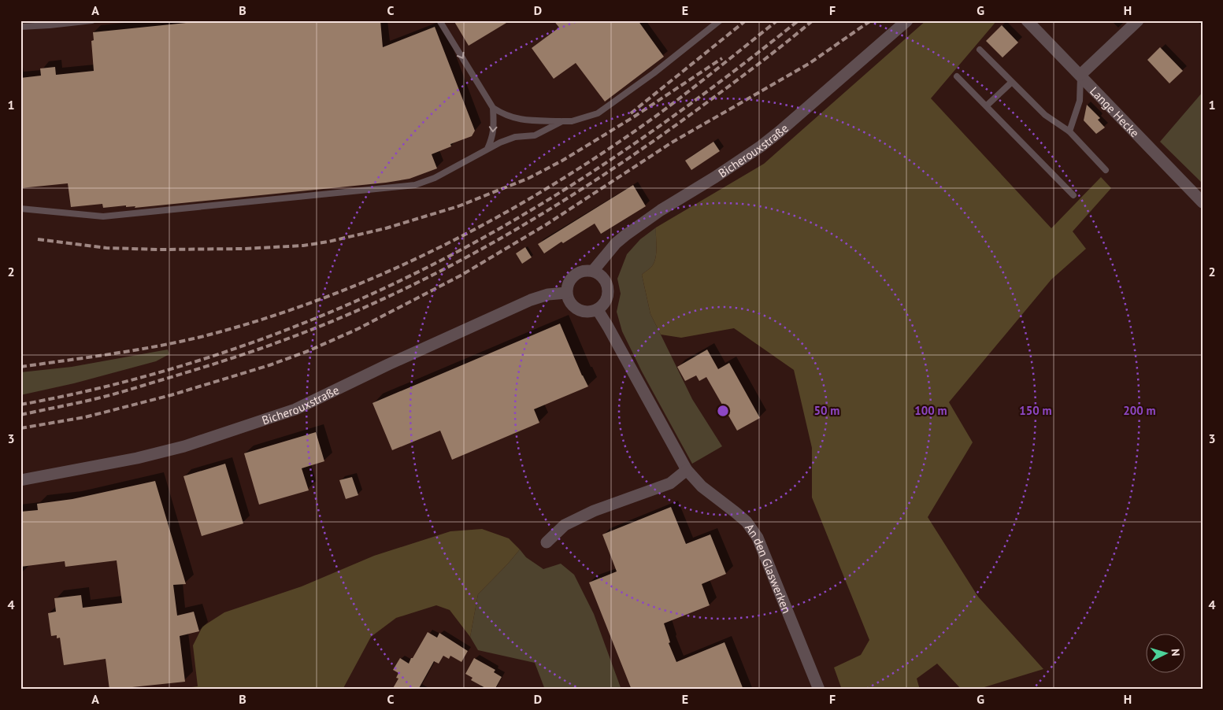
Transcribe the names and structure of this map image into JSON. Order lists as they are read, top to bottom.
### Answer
{
  "streets": {
    "street": ["Lange Hecke", "Bicherouxstraße", "An den Glaswerken"]
  },
  "crossings": [
    ["Bicherouxstraße", "An den Glaswerken"]
  ],
  "north": "right",
  "grid": {
    "columns": [
      "A",
      "B",
      "C",
      "D",
      "E",
      "F",
      "G",
      "H"
    ],
    "rows": [
      "1",
      "2",
      "3",
      "4"
    ]
  },
  "rings": [
    "50 m",
    "100 m",
    "150 m",
    "200 m"
  ]
}
